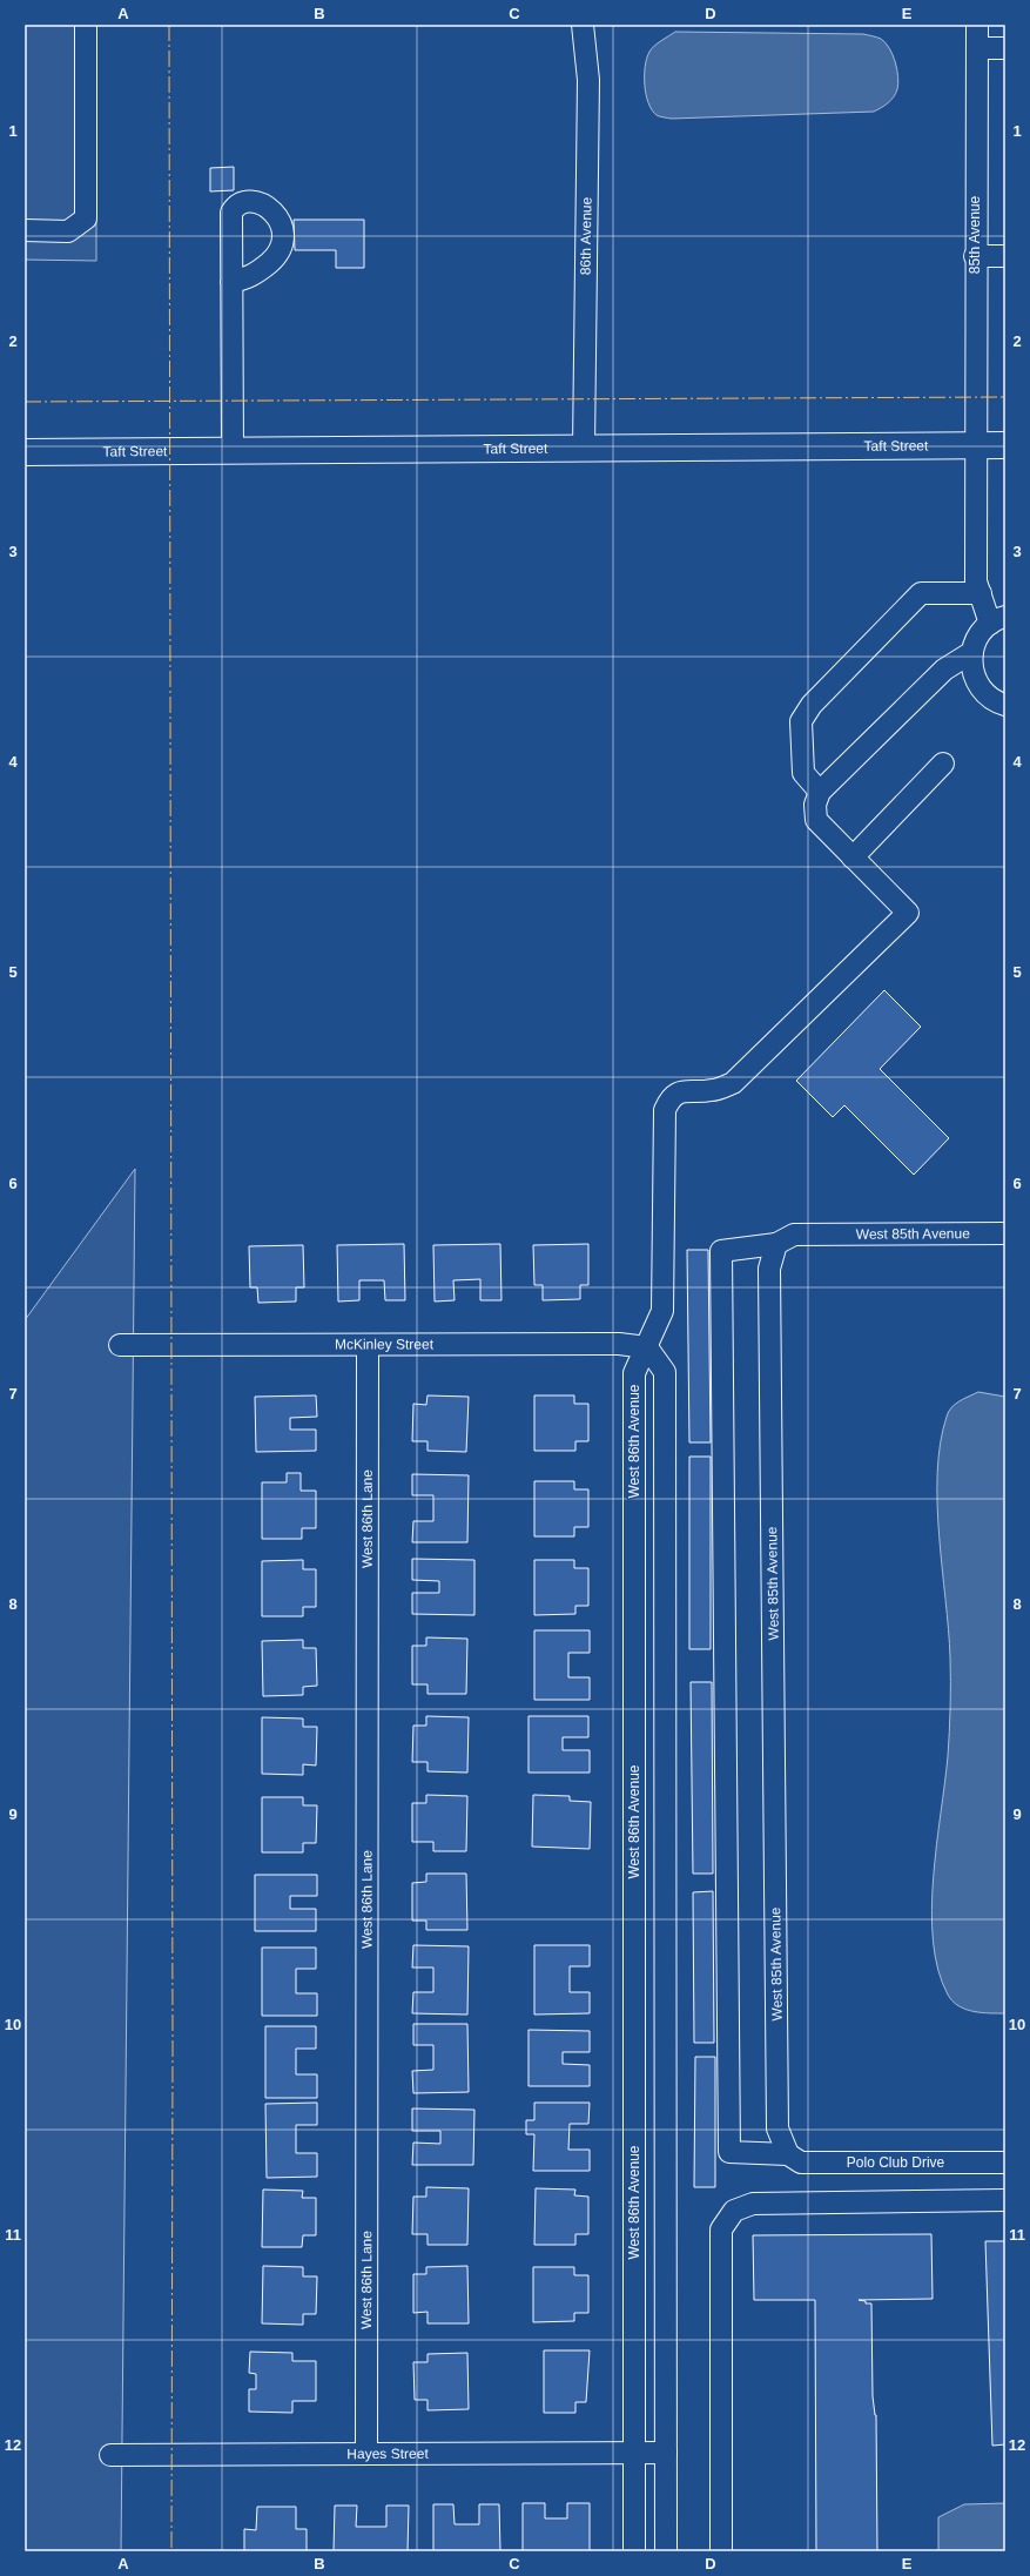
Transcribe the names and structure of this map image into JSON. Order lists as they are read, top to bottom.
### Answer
{
  "streets": {
    "main road": ["Taft Street"],
    "street": [
      "85th Avenue",
      "86th Avenue",
      "West 85th Avenue",
      "McKinley Street",
      "West 86th Avenue",
      "West 86th Lane",
      "Polo Club Drive",
      "Hayes Street"
    ]
  },
  "crossings": [
    ["85th Avenue", "Taft Street"],
    ["86th Avenue", "Taft Street"],
    ["West 85th Avenue", "Polo Club Drive"],
    ["McKinley Street", "West 86th Avenue"],
    ["McKinley Street", "West 86th Lane"],
    ["West 86th Avenue", "Hayes Street"],
    ["West 86th Lane", "Hayes Street"]
  ],
  "grid": {
    "columns": [
      "A",
      "B",
      "C",
      "D",
      "E"
    ],
    "rows": [
      "1",
      "2",
      "3",
      "4",
      "5",
      "6",
      "7",
      "8",
      "9",
      "10",
      "11",
      "12"
    ]
  }
}
